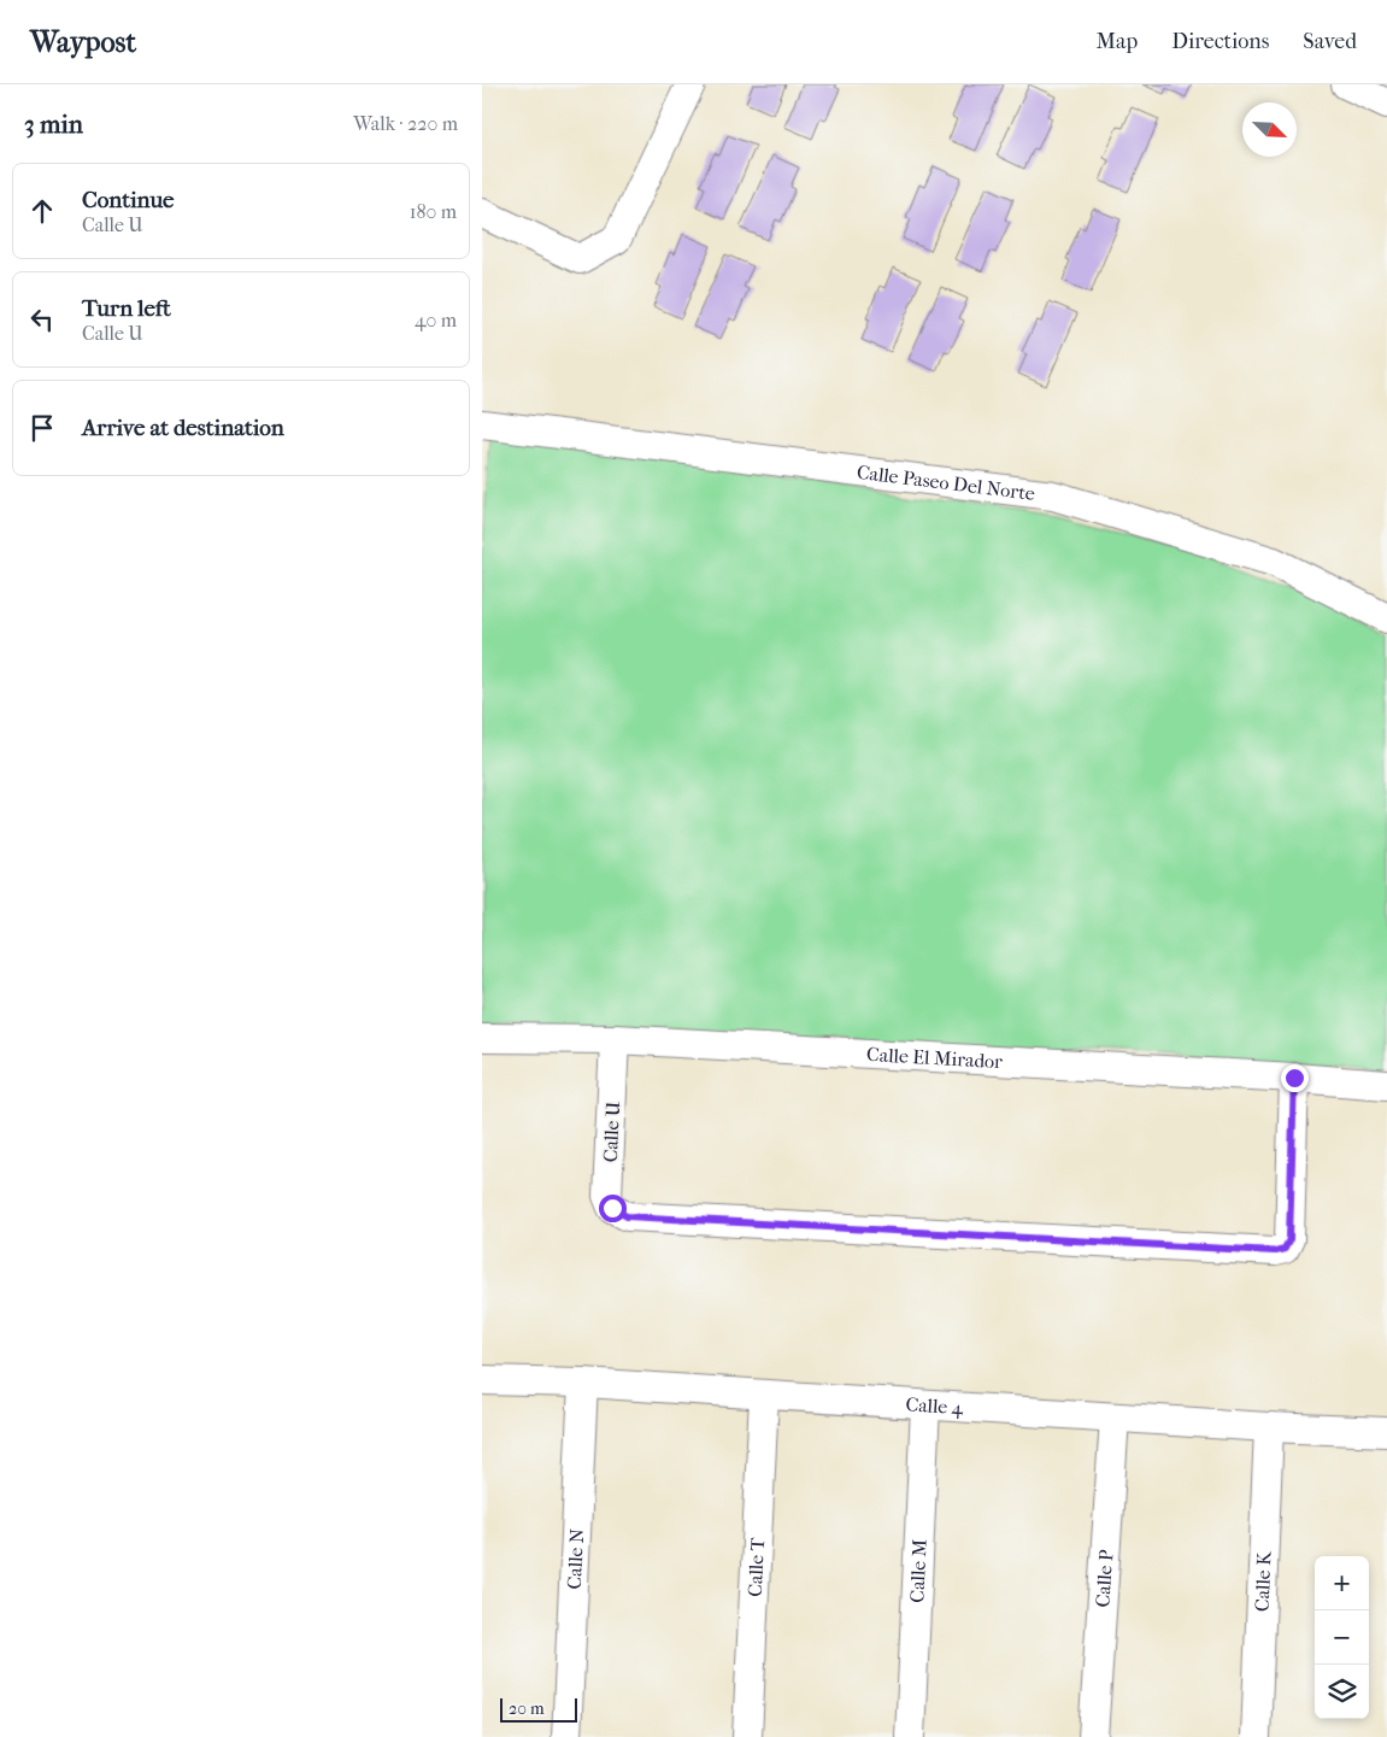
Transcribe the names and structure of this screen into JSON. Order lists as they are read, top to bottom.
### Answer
{
  "streets": {
    "street": [
      "Calle Paseo Del Norte",
      "Calle El Mirador",
      "Calle U",
      "Calle 4",
      "Calle N",
      "Calle T",
      "Calle M",
      "Calle P",
      "Calle K"
    ]
  },
  "crossings": [
    ["Calle El Mirador", "Calle U"],
    ["Calle 4", "Calle N"],
    ["Calle 4", "Calle T"],
    ["Calle 4", "Calle M"],
    ["Calle 4", "Calle P"],
    ["Calle 4", "Calle K"]
  ],
  "scale_bar": "20 m",
  "north": "bottom right",
  "page": {
    "header": "Waypost",
    "nav": ["Map", "Directions", "Saved"],
    "heading": ["3 min", "Walk · 220 m"],
    "list": [
      ["Continue", "Calle U", "180 m"],
      ["Turn left", "Calle U", "40 m"],
      "Arrive at destination"
    ],
    "map_buttons": ["+", "−"],
    "scale": "20 m"
  }
}
